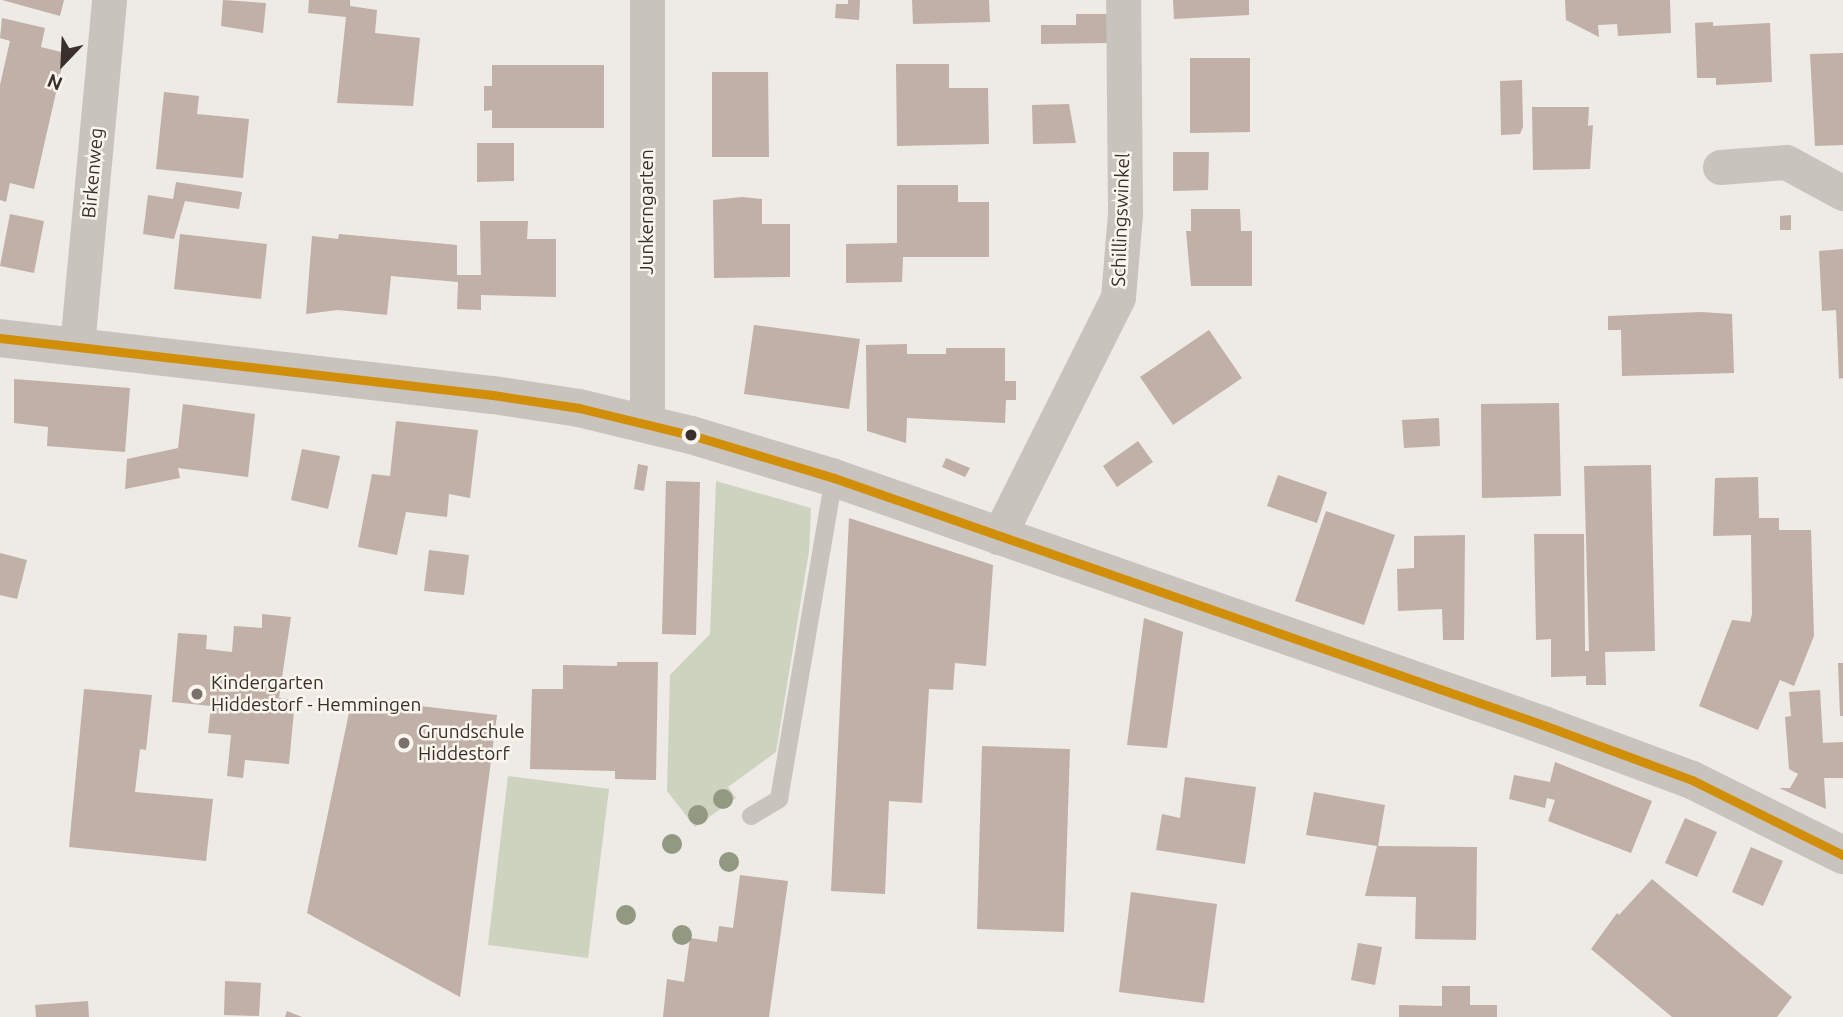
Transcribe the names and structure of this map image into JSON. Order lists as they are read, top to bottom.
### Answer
{
  "streets": {
    "street": ["Birkenweg", "Junkerngarten", "Schillingswinkel"]
  },
  "places": ["Kindergarten Hiddestorf - Hemmingen", "Grundschule Hiddestorf"],
  "north": "bottom left"
}
